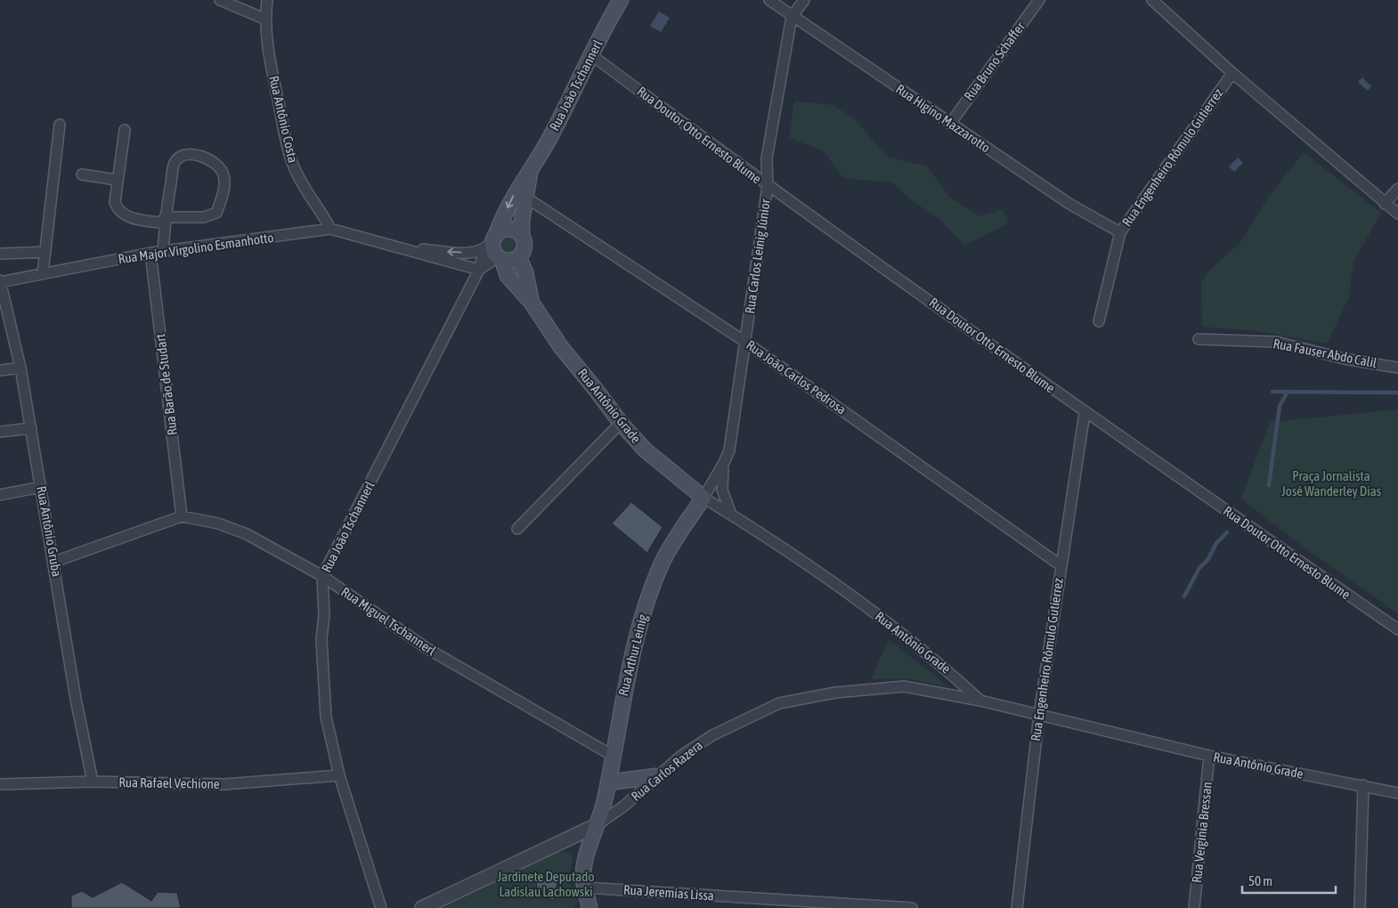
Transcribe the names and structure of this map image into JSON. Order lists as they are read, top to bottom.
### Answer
{
  "streets": {
    "main road": ["Rua João Tschannerl", "Rua Antônio Grade", "Rua Arthur Leinig"],
    "street": [
      "Rua Bruno Schaffer",
      "Rua Higino Mazzarotto",
      "Rua Antônio Costa",
      "Rua Doutor Otto Ernesto Blume",
      "Rua Engenheiro Rômulo Gutierrez",
      "Rua Major Virgolino Esmanhotto",
      "Rua Carlos Leinig Júnior",
      "Rua Fauser Abdo Calil",
      "Rua João Carlos Pedrosa",
      "Rua Barão de Studart",
      "Rua Antônio Gruba",
      "Rua Miguel Tschannerl",
      "Rua Carlos Razera",
      "Rua Rafael Vechione",
      "Rua Verginia Bressan",
      "Rua Jeremias Lissa"
    ]
  },
  "crossings": [
    ["Rua Bruno Schaffer", "Rua Higino Mazzarotto"],
    ["Rua João Tschannerl", "Rua Doutor Otto Ernesto Blume"],
    ["Rua João Tschannerl", "Rua Major Virgolino Esmanhotto"],
    ["Rua João Tschannerl", "Rua João Carlos Pedrosa"],
    ["Rua João Tschannerl", "Rua Antônio Grade"],
    ["Rua João Tschannerl", "Rua Miguel Tschannerl"],
    ["Rua João Tschannerl", "Rua Rafael Vechione"],
    ["Rua Higino Mazzarotto", "Rua Engenheiro Rômulo Gutierrez"],
    ["Rua Higino Mazzarotto", "Rua Carlos Leinig Júnior"],
    ["Rua Antônio Costa", "Rua Major Virgolino Esmanhotto"],
    ["Rua Doutor Otto Ernesto Blume", "Rua Engenheiro Rômulo Gutierrez"],
    ["Rua Doutor Otto Ernesto Blume", "Rua Carlos Leinig Júnior"],
    ["Rua Engenheiro Rômulo Gutierrez", "Rua João Carlos Pedrosa"],
    ["Rua Engenheiro Rômulo Gutierrez", "Rua Antônio Grade"],
    ["Rua Major Virgolino Esmanhotto", "Rua Barão de Studart"],
    ["Rua Major Virgolino Esmanhotto", "Rua Antônio Grade"],
    ["Rua Major Virgolino Esmanhotto", "Rua Antônio Gruba"],
    ["Rua Carlos Leinig Júnior", "Rua João Carlos Pedrosa"],
    ["Rua Carlos Leinig Júnior", "Rua Antônio Grade"],
    ["Rua Carlos Leinig Júnior", "Rua Arthur Leinig"],
    ["Rua Barão de Studart", "Rua Miguel Tschannerl"],
    ["Rua Antônio Grade", "Rua Arthur Leinig"],
    ["Rua Antônio Grade", "Rua Carlos Razera"],
    ["Rua Antônio Grade", "Rua Verginia Bressan"],
    ["Rua Antônio Gruba", "Rua Rafael Vechione"],
    ["Rua Miguel Tschannerl", "Rua Arthur Leinig"],
    ["Rua Arthur Leinig", "Rua Carlos Razera"],
    ["Rua Arthur Leinig", "Rua Jeremias Lissa"]
  ],
  "parks": ["Praça Jornalista José Wanderley Dias", "Jardinete Deputado Ladislau Lachowski"],
  "scale_bar": "50 m"
}
